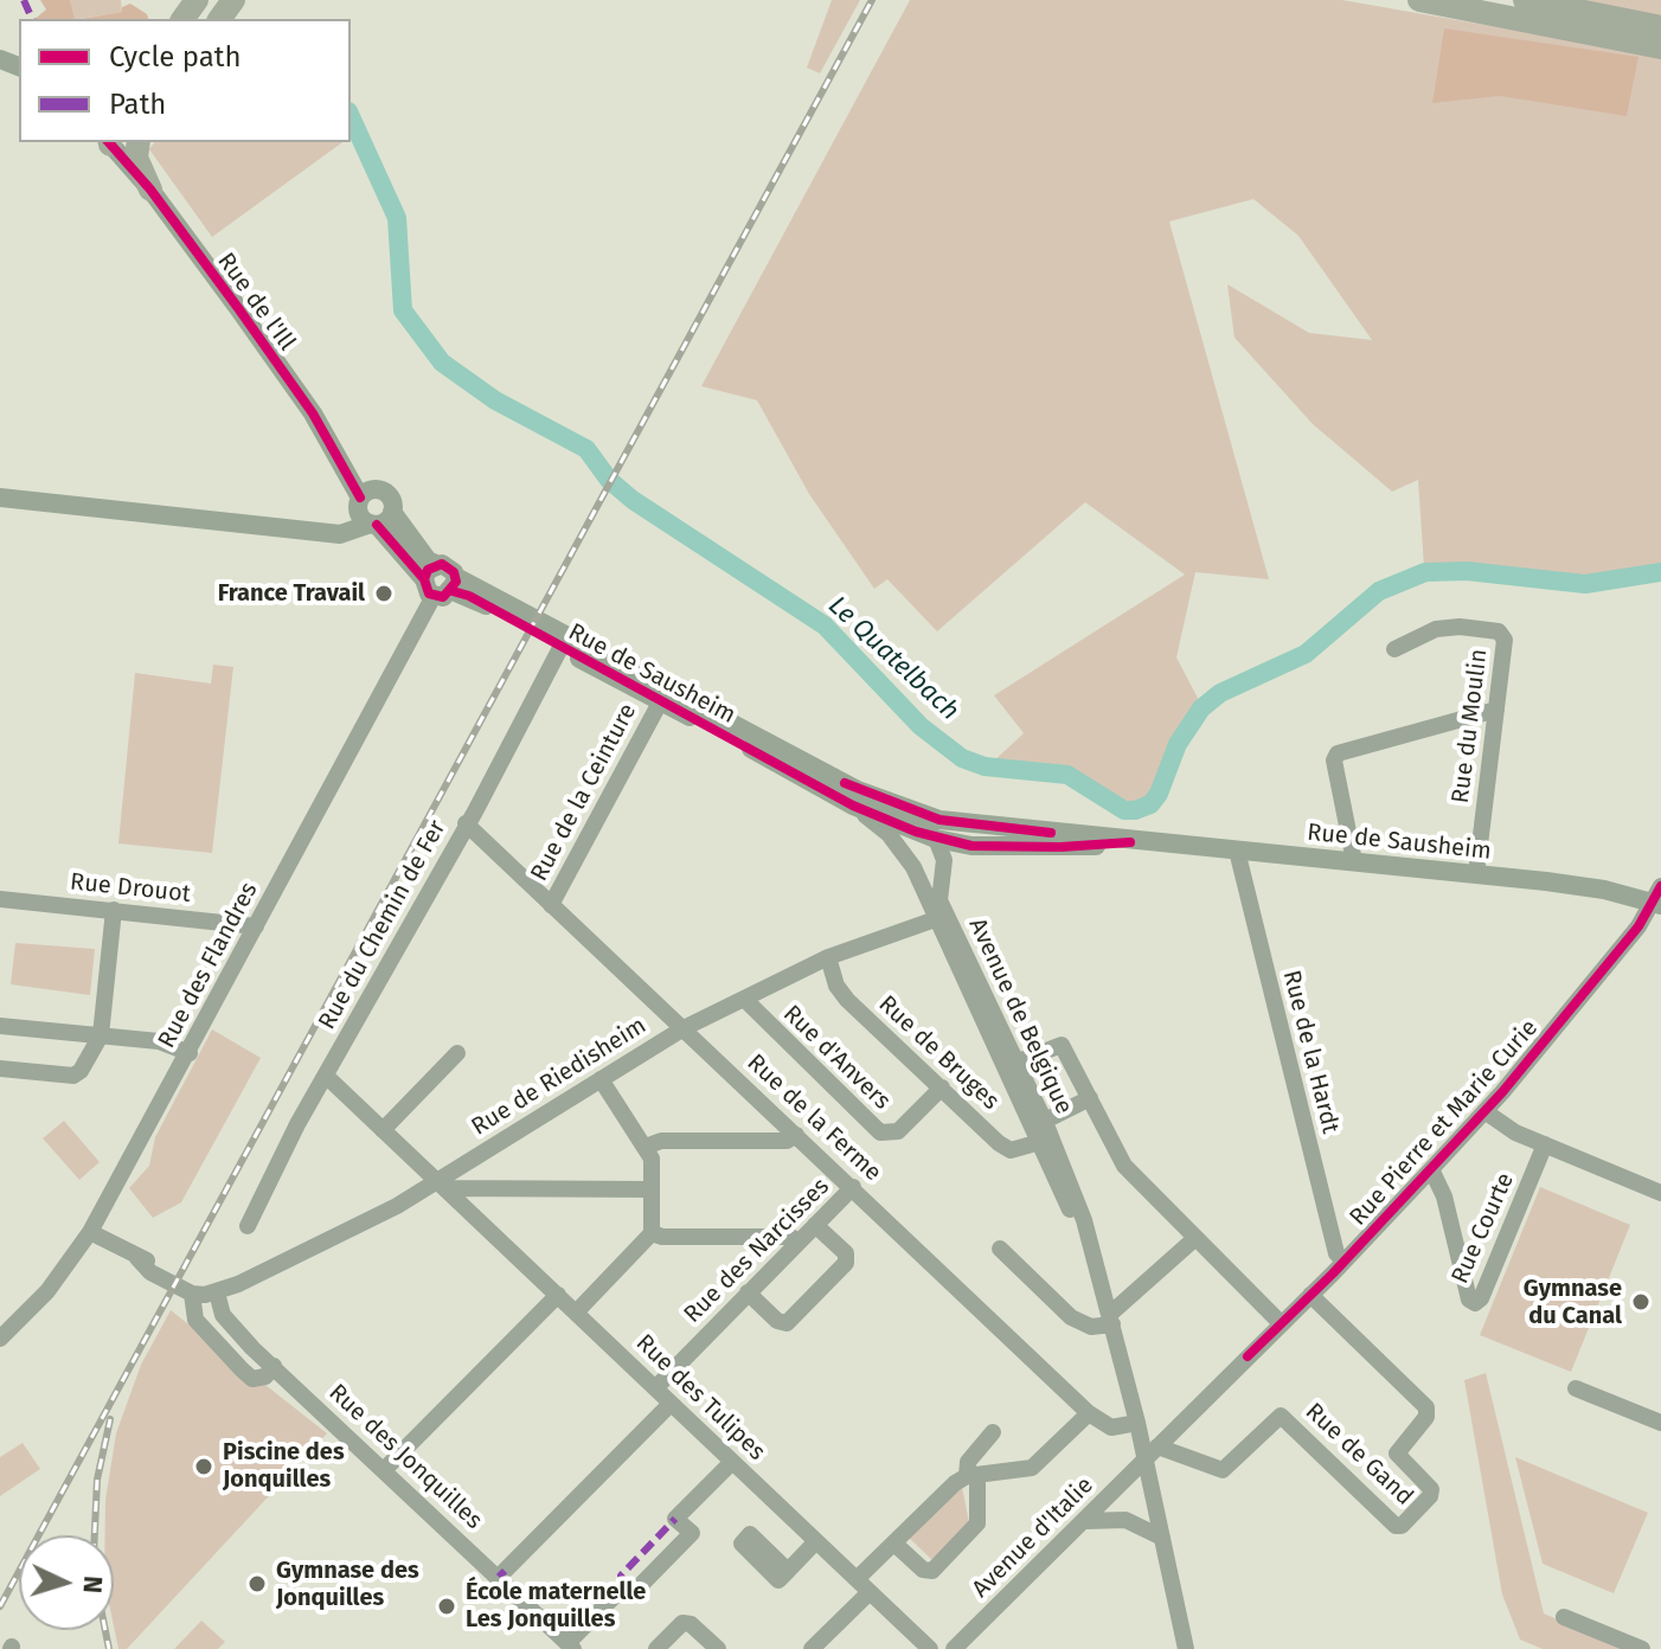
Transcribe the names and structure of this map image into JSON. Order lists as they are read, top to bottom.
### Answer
{
  "streets": {
    "main road": ["Rue de l'Ill", "Rue de Sausheim"],
    "street": [
      "Rue du Moulin",
      "Rue de la Ceinture",
      "Rue Drouot",
      "Rue du Chemin de Fer",
      "Rue des Flandres",
      "Avenue de Belgique",
      "Rue de la Hardt",
      "Rue de Bruges",
      "Rue d'Anvers",
      "Rue de Riedisheim",
      "Rue de la Ferme",
      "Rue Pierre et Marie Curie",
      "Rue Courte",
      "Rue des Narcisses",
      "Rue des Tulipes",
      "Rue de Gand",
      "Rue des Jonquilles",
      "Avenue d'Italie"
    ]
  },
  "crossings": [
    ["Rue de l'Ill", "Rue de Sausheim"],
    ["Rue de l'Ill", "Rue des Flandres"],
    ["Rue de Sausheim", "Rue du Moulin"],
    ["Rue de Sausheim", "Rue de la Ceinture"],
    ["Rue de Sausheim", "Rue du Chemin de Fer"],
    ["Rue de Sausheim", "Rue des Flandres"],
    ["Rue de Sausheim", "Avenue de Belgique"],
    ["Rue de Sausheim", "Rue de la Hardt"],
    ["Rue de Sausheim", "Rue Pierre et Marie Curie"],
    ["Rue de la Ceinture", "Rue de la Ferme"],
    ["Rue Drouot", "Rue des Flandres"],
    ["Rue du Chemin de Fer", "Rue de la Ferme"],
    ["Rue du Chemin de Fer", "Rue des Tulipes"],
    ["Avenue de Belgique", "Rue de Bruges"],
    ["Avenue de Belgique", "Rue de Riedisheim"],
    ["Avenue de Belgique", "Rue Pierre et Marie Curie"],
    ["Avenue de Belgique", "Rue de Gand"],
    ["Avenue de Belgique", "Avenue d'Italie"],
    ["Rue de la Hardt", "Rue Pierre et Marie Curie"],
    ["Rue de Bruges", "Rue d'Anvers"],
    ["Rue de Bruges", "Rue de Riedisheim"],
    ["Rue d'Anvers", "Rue de Riedisheim"],
    ["Rue de Riedisheim", "Rue de la Ferme"],
    ["Rue de Riedisheim", "Rue des Tulipes"],
    ["Rue de Riedisheim", "Rue des Jonquilles"],
    ["Rue de la Ferme", "Rue des Narcisses"],
    ["Rue Pierre et Marie Curie", "Rue Courte"],
    ["Rue Pierre et Marie Curie", "Rue de Gand"],
    ["Rue Pierre et Marie Curie", "Avenue d'Italie"],
    ["Rue des Narcisses", "Rue des Tulipes"],
    ["Rue de Gand", "Avenue d'Italie"]
  ],
  "water": ["Le Quatelbach"],
  "places": [
    "France Travail",
    "Gymnase du Canal",
    "Piscine des Jonquilles",
    "Gymnase des Jonquilles",
    "École maternelle Les Jonquilles"
  ],
  "legend": ["Cycle path", "Path"],
  "north": "right"
}
